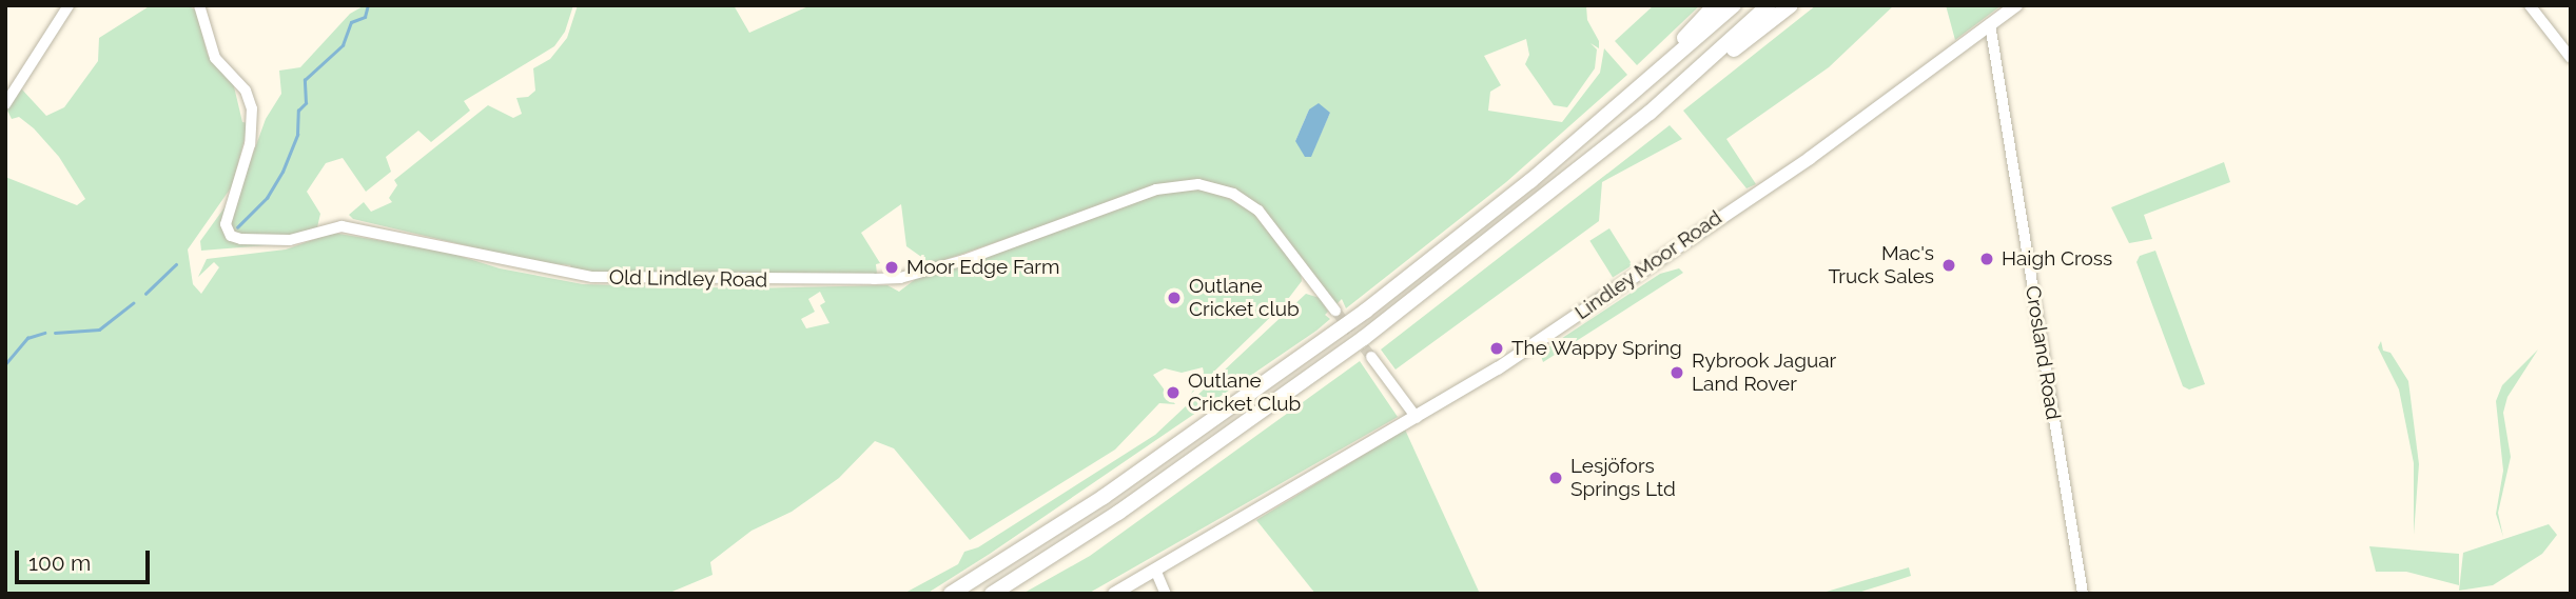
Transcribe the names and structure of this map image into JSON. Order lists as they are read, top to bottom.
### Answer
{
  "streets": {
    "main road": ["Lindley Moor Road"],
    "street": ["Old Lindley Road", "Crosland Road"]
  },
  "crossings": [
    ["Lindley Moor Road", "Crosland Road"]
  ],
  "places": [
    "Haigh Cross",
    "Mac's Truck Sales",
    "Moor Edge Farm",
    "Outlane Cricket club",
    "The Wappy Spring",
    "Rybrook Jaguar Land Rover",
    "Outlane Cricket Club",
    "Lesjöfors Springs Ltd"
  ],
  "scale_bar": "100 m"
}
